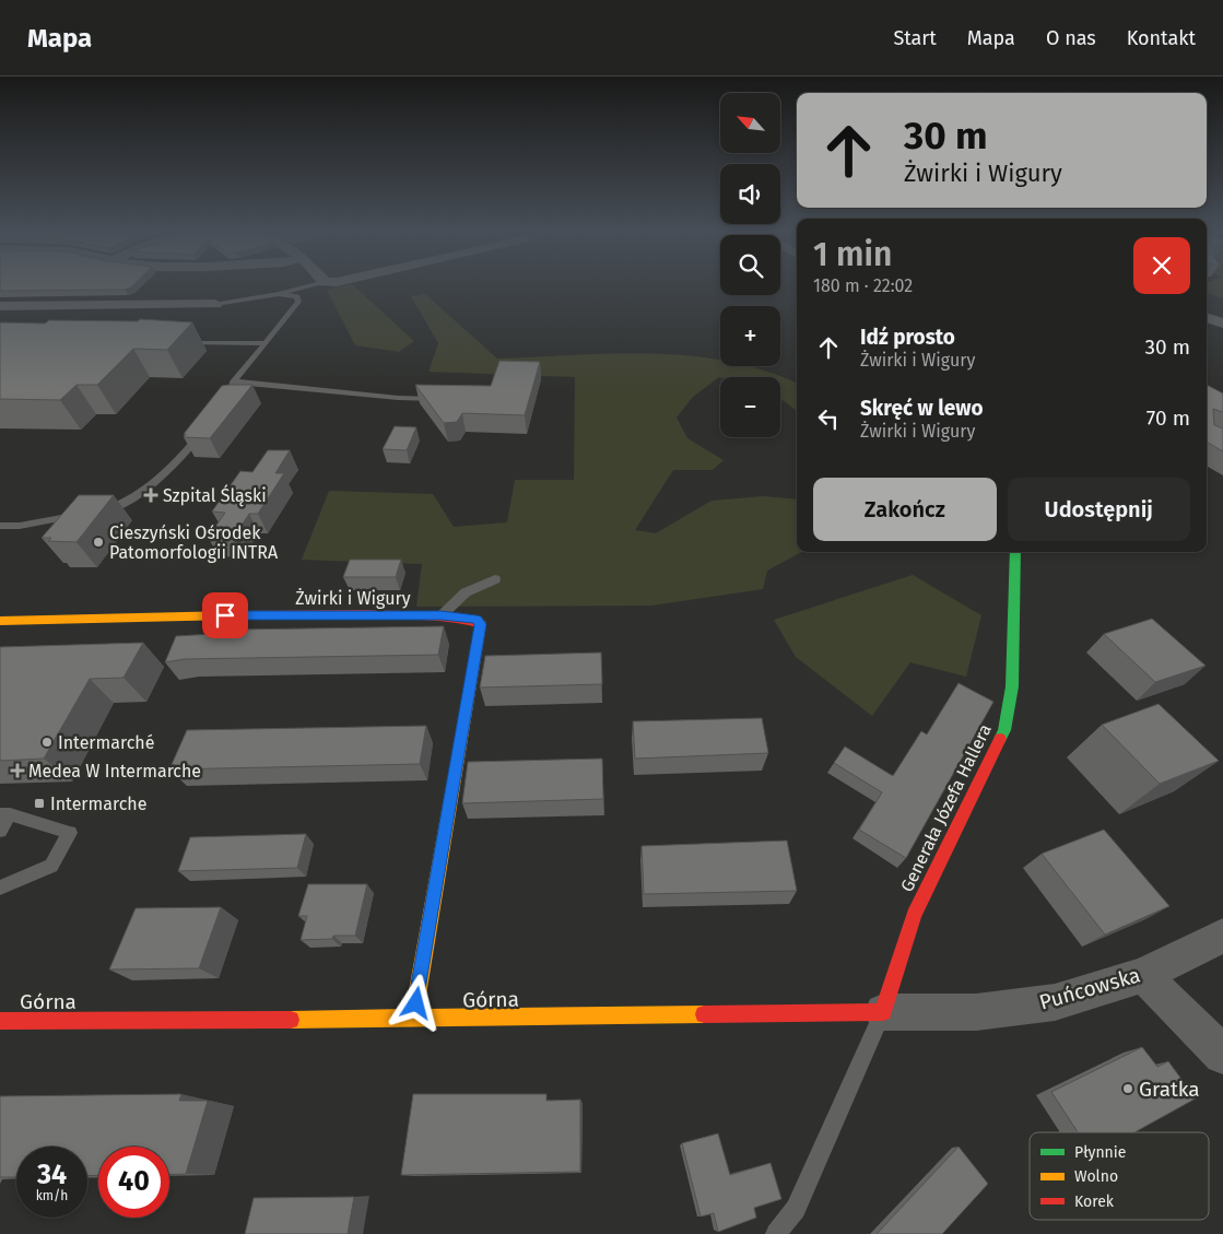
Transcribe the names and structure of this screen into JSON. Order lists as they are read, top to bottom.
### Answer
{
  "streets": {
    "street": [
      "Żwirki i Wigury",
      "Generała Józefa Hallera",
      "Puńcowska",
      "Górna"
    ]
  },
  "crossings": [
    ["Żwirki i Wigury", "Górna"],
    ["Generała Józefa Hallera", "Puńcowska"],
    ["Generała Józefa Hallera", "Górna"],
    ["Puńcowska", "Górna"]
  ],
  "places": {
    "health": ["Szpital Śląski", "Medea W Intermarche"],
    "other": ["Cieszyński Ośrodek Patomorfologii INTRA", "Intermarché", "Gratka"],
    "transit": ["Intermarche"]
  },
  "legend": ["Płynnie", "Wolno", "Korek"],
  "north": "top left",
  "page": {
    "header": "Mapa",
    "nav": [
      "Start",
      "Mapa",
      "O nas",
      "Kontakt"
    ],
    "map_buttons": ["+", "−"],
    "turn": ["30 m", "Żwirki i Wigury"],
    "heading": ["1 min", "180 m · 22:02"],
    "list": [
      {
        "name": "Idź prosto",
        "note": "Żwirki i Wigury",
        "value": "30 m"
      },
      {
        "name": "Skręć w lewo",
        "note": "Żwirki i Wigury",
        "value": "70 m"
      }
    ],
    "buttons": ["Zakończ", "Udostępnij"],
    "speed": "34 km/h",
    "limit": "40"
  }
}
